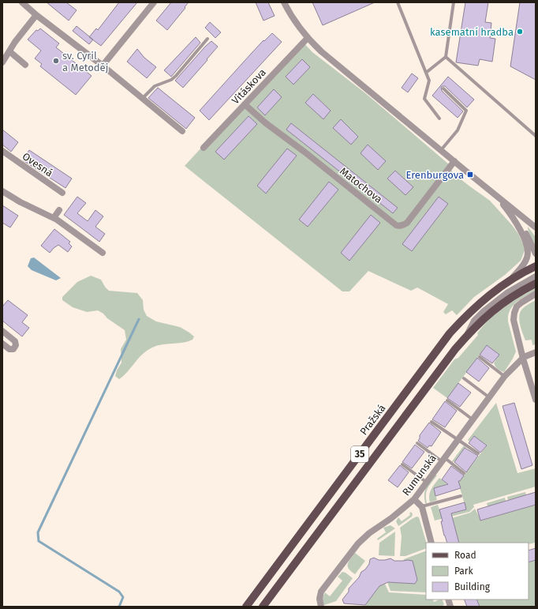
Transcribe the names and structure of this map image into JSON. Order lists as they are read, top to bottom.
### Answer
{
  "streets": {
    "main road": ["Pražská", "35"],
    "street": [
      "Vitáskova",
      "Ovesná",
      "Matochova",
      "Rumunská"
    ]
  },
  "crossings": [
    ["Vitáskova", "Matochova"]
  ],
  "places": {
    "other": ["kasematní hradba", "sv. Cyril a Metoděj"],
    "transit": ["Erenburgova"]
  },
  "legend": ["Road", "Park", "Building"]
}
